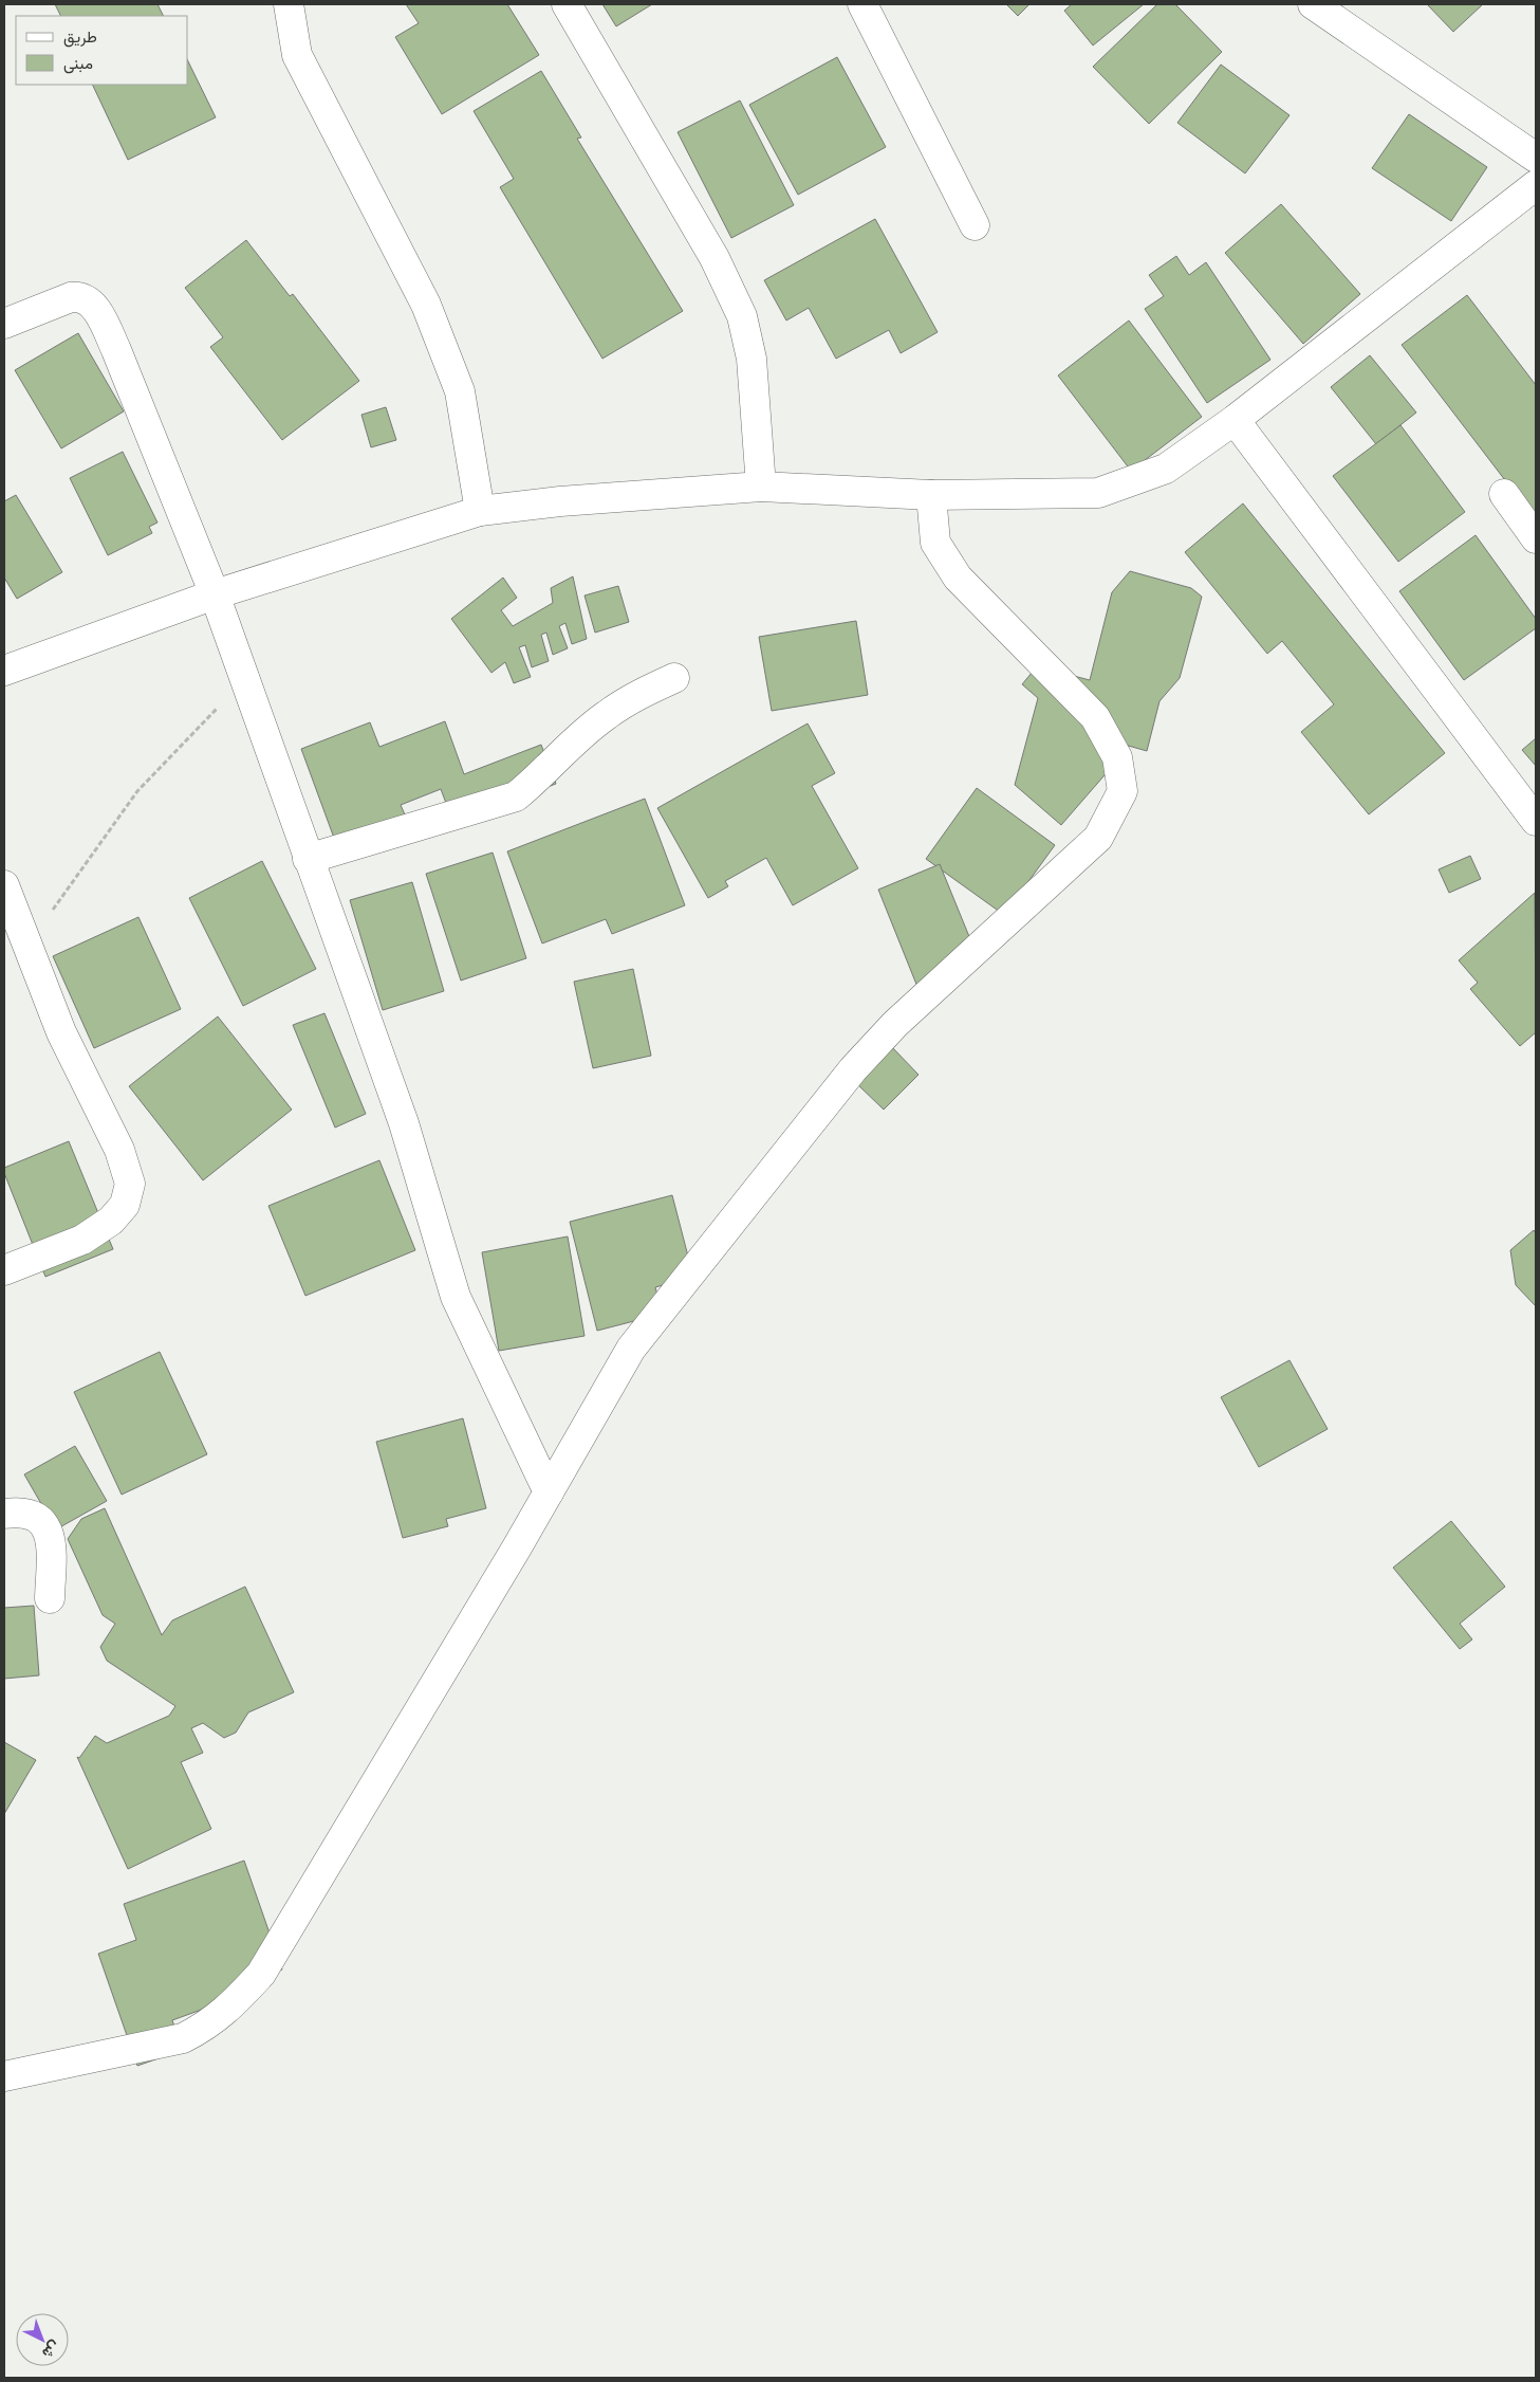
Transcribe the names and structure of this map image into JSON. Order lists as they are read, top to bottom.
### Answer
{
  "legend": ["طريق", "مبنى"],
  "north": "bottom right"
}
